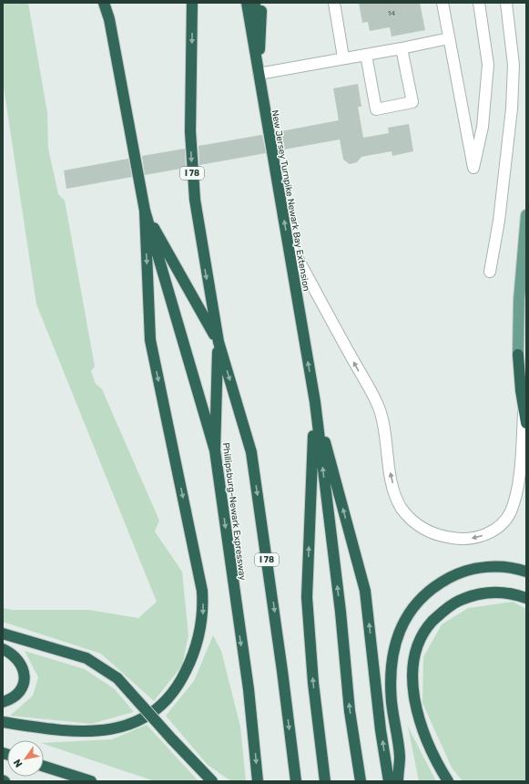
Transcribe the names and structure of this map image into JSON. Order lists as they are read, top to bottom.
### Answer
{
  "streets": {
    "highway": ["I 78", "New Jersey Turnpike Newark Bay Extension", "Phillipsburg-Newark Expressway"]
  },
  "crossings": [
    ["I 78", "Phillipsburg-Newark Expressway"]
  ],
  "house_numbers": ["14"],
  "north": "bottom left"
}
